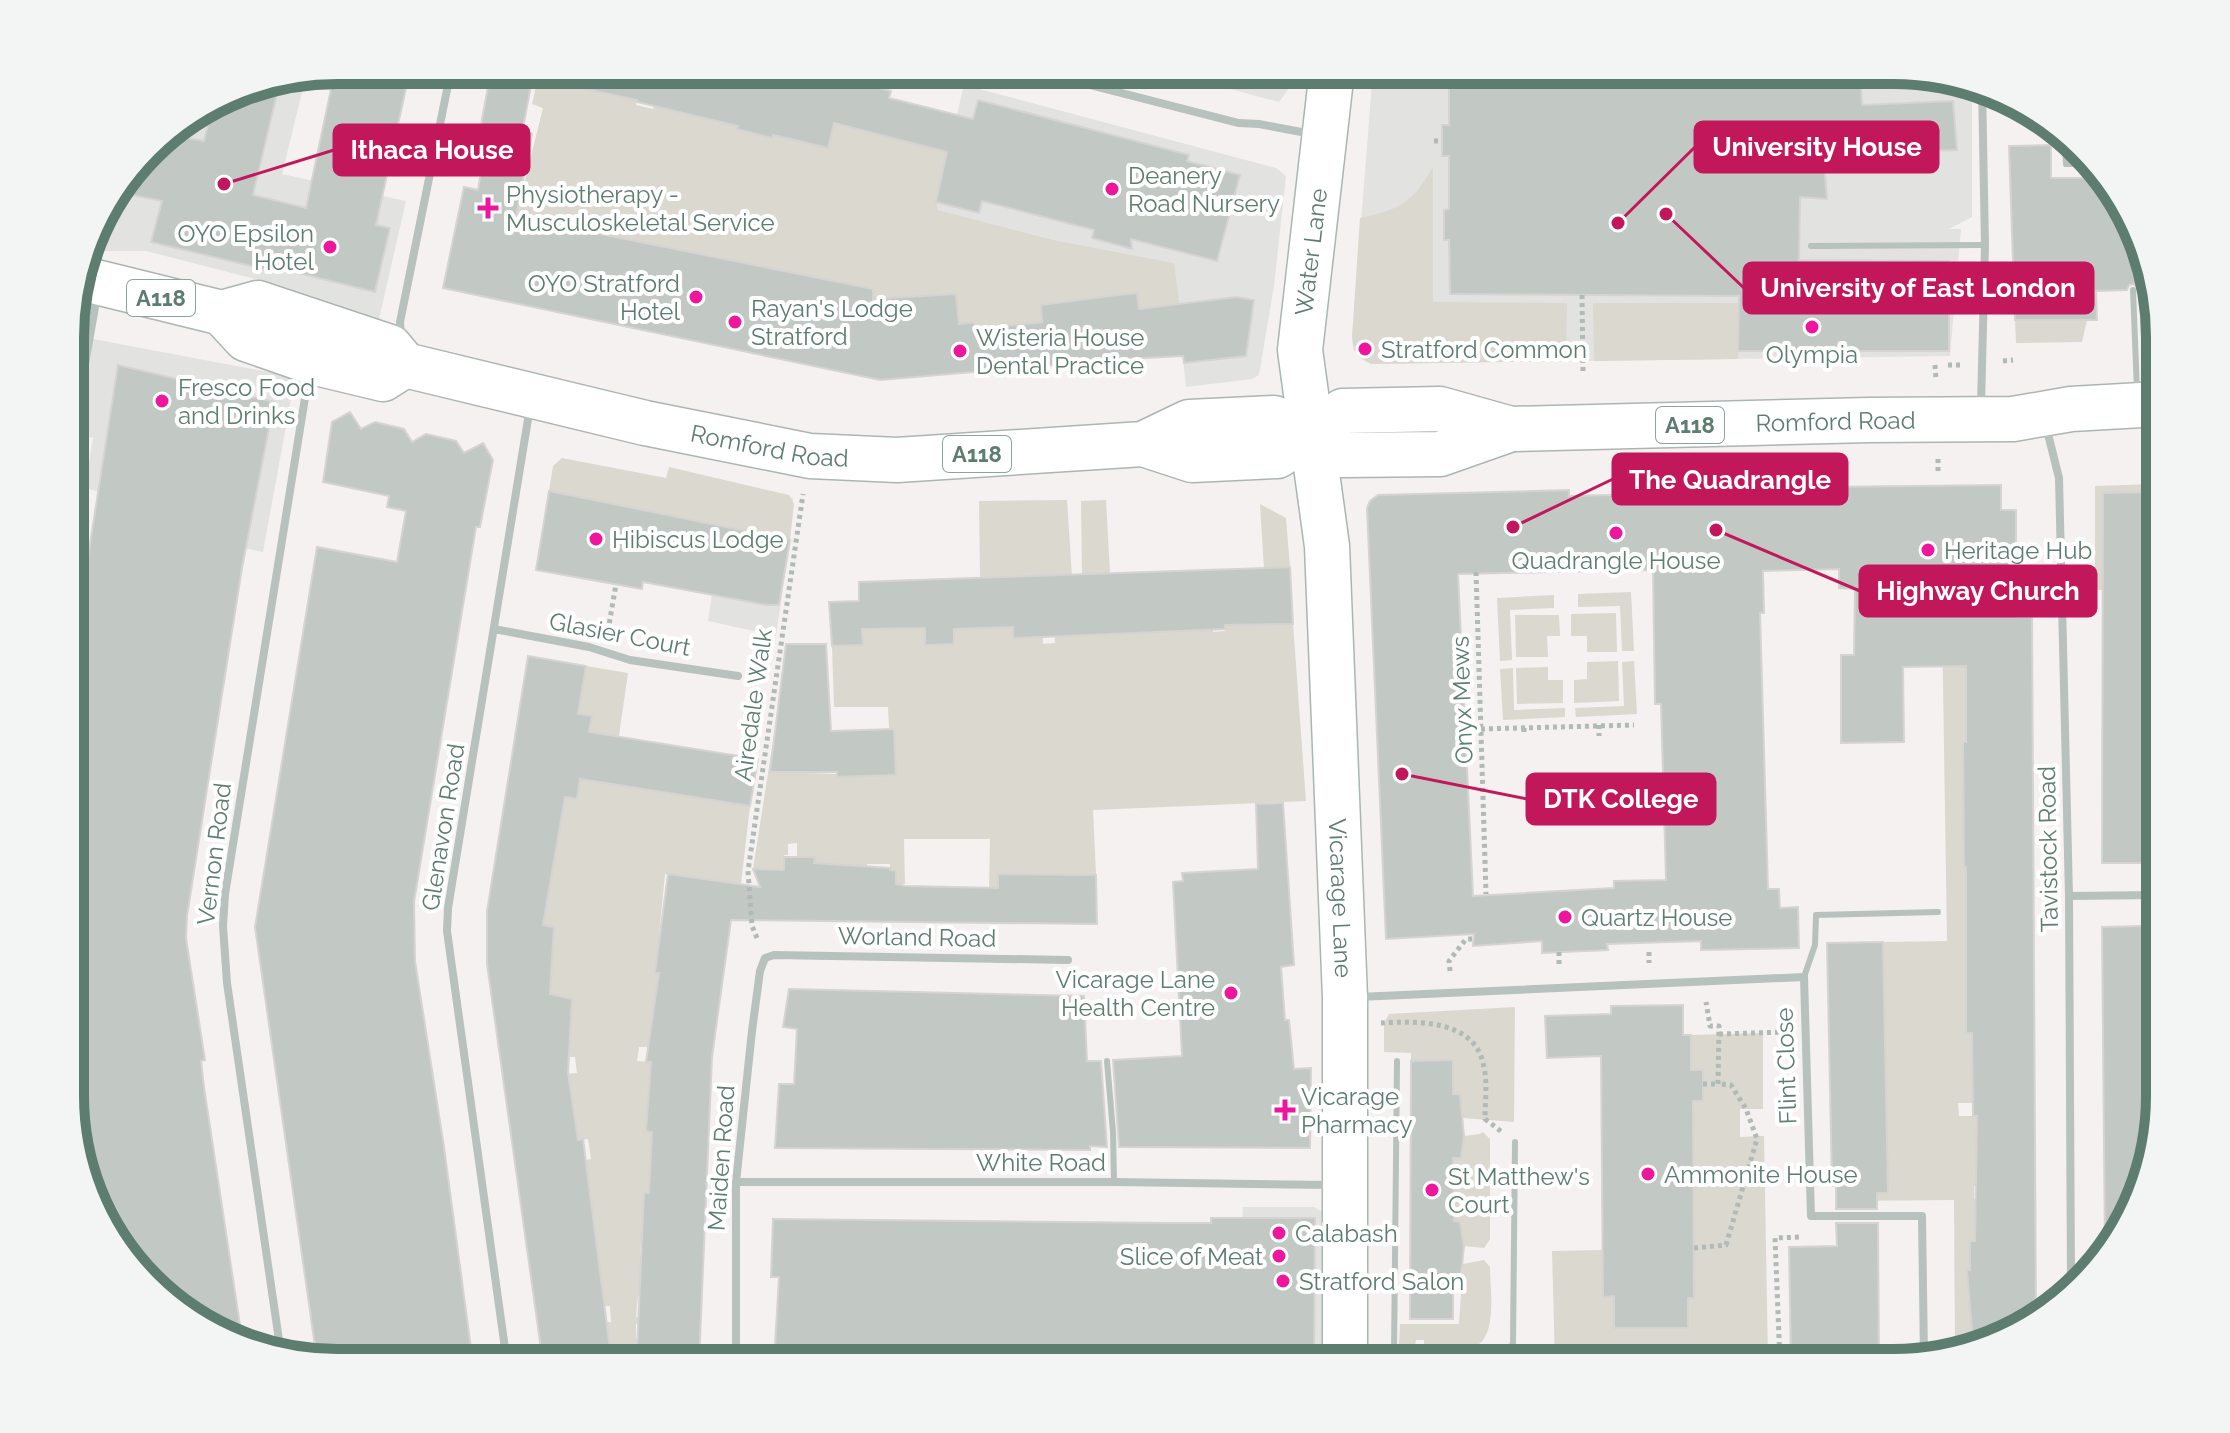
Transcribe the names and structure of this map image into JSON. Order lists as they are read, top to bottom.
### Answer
{
  "streets": {
    "main road": [
      "Water Lane",
      "A118",
      "Romford Road",
      "Vicarage Lane"
    ],
    "street": [
      "Glasier Court",
      "Glenavon Road",
      "Tavistock Road",
      "Vernon Road",
      "Worland Road",
      "Flint Close",
      "Maiden Road",
      "White Road"
    ],
    "path": ["Onyx Mews", "Airedale Walk"]
  },
  "crossings": [
    ["Water Lane", "Romford Road"],
    ["Water Lane", "Vicarage Lane"],
    ["A118", "Romford Road"],
    ["A118", "Vernon Road"],
    ["Romford Road", "Airedale Walk"],
    ["Romford Road", "Glenavon Road"],
    ["Romford Road", "Tavistock Road"],
    ["Romford Road", "Vicarage Lane"],
    ["Glasier Court", "Glenavon Road"],
    ["Airedale Walk", "Worland Road"],
    ["Airedale Walk", "Maiden Road"],
    ["Vicarage Lane", "Flint Close"],
    ["Vicarage Lane", "White Road"],
    ["Worland Road", "Maiden Road"],
    ["Maiden Road", "White Road"]
  ],
  "places": {
    "other": [
      "Ithaca House",
      "Deanery Road Nursery",
      "University of East London",
      "University House",
      "OYO Epsilon Hotel",
      "OYO Stratford Hotel",
      "Rayan's Lodge Stratford",
      "Olympia",
      "Stratford Common",
      "Wisteria House Dental Practice",
      "Fresco Food and Drinks",
      "The Quadrangle",
      "Highway Church",
      "Quadrangle House",
      "Hibiscus Lodge",
      "Heritage Hub",
      "DTK College",
      "Quartz House",
      "Vicarage Lane Health Centre",
      "Ammonite House",
      "St Matthew's Court",
      "Calabash",
      "Slice of Meat",
      "Stratford Salon"
    ],
    "health": ["Physiotherapy - Musculoskeletal Service", "Vicarage Pharmacy"]
  }
}
